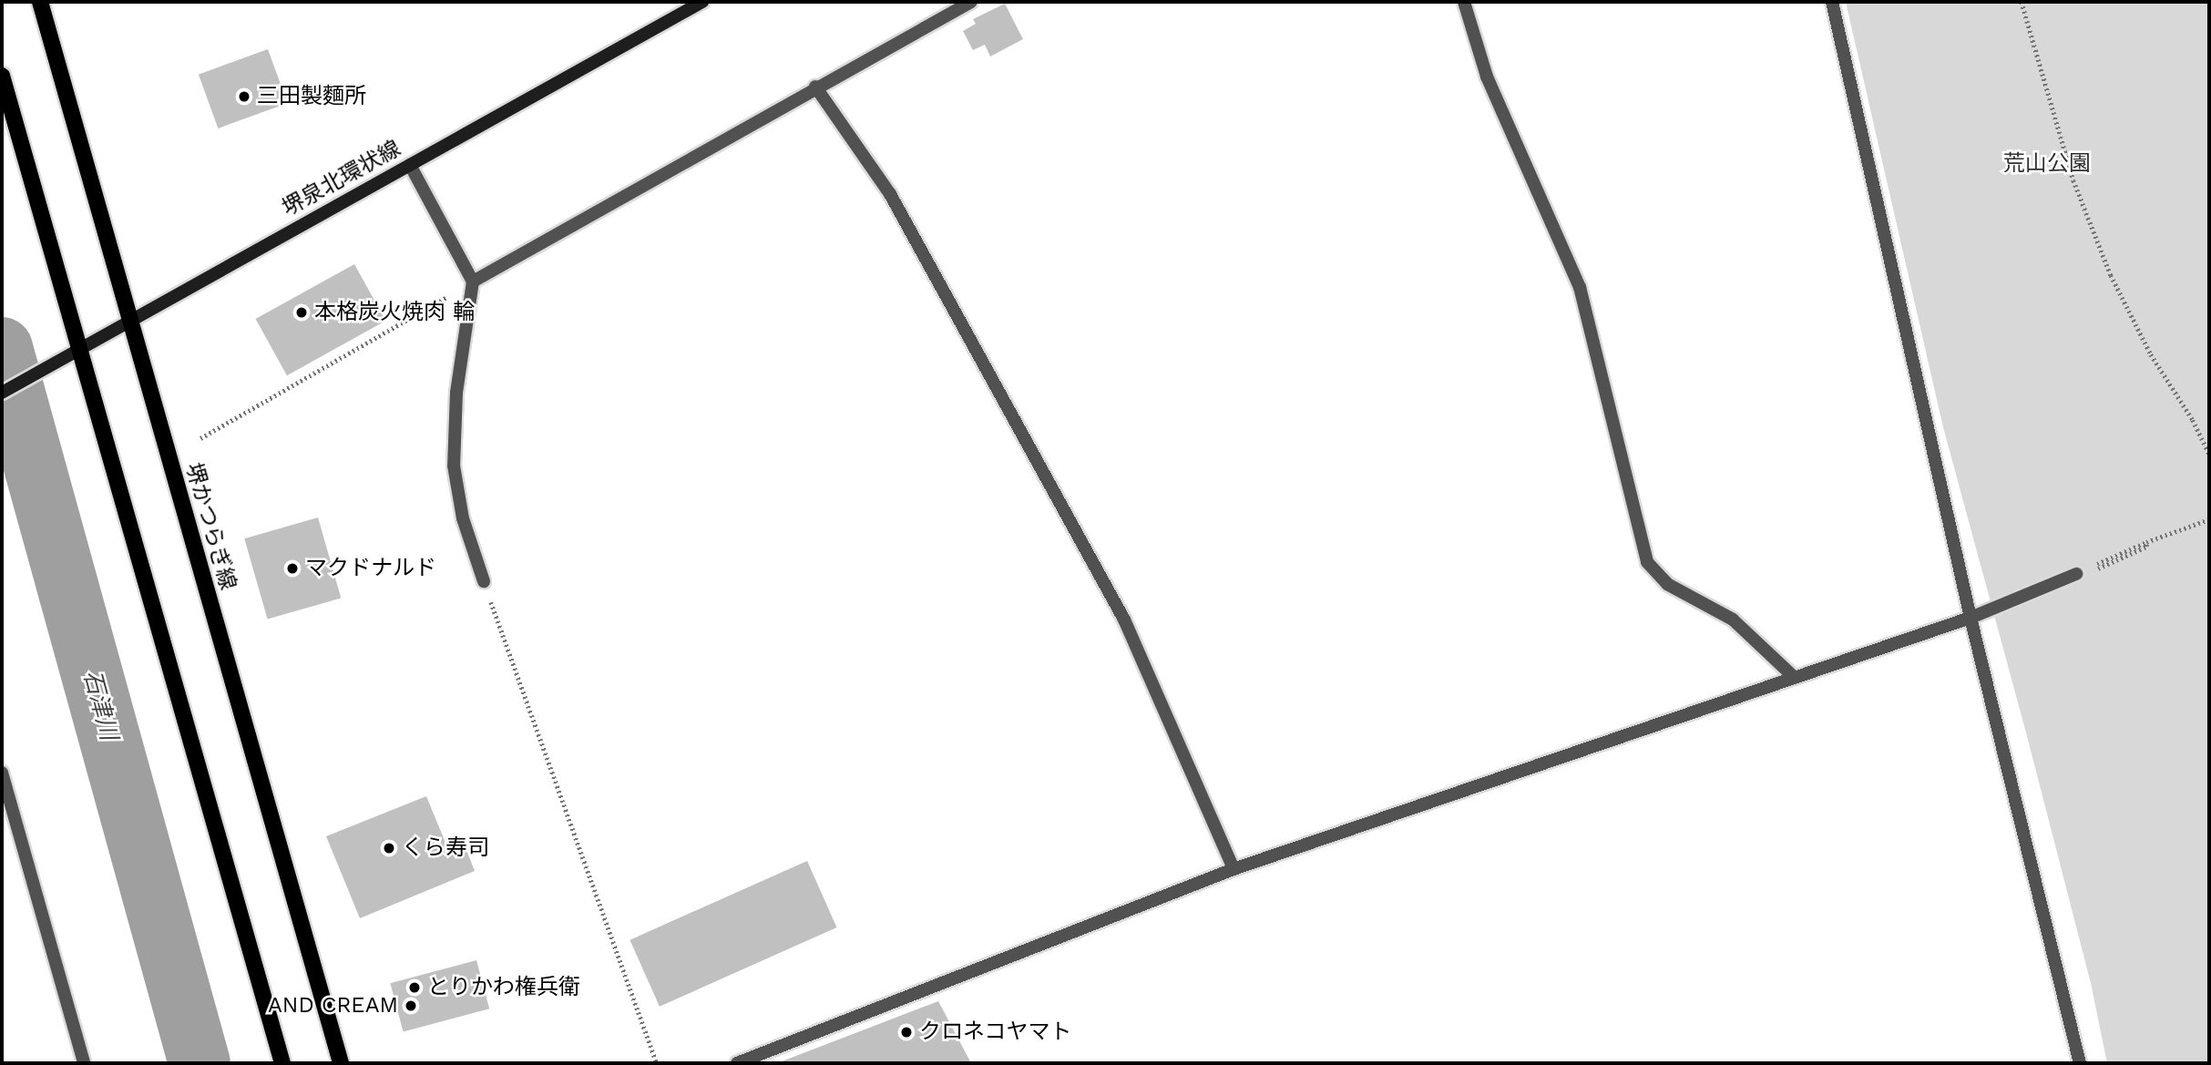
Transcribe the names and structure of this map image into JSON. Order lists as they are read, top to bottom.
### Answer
{
  "streets": {
    "main road": ["堺泉北環状線", "堺かつらぎ線"]
  },
  "crossings": [
    ["堺泉北環状線", "堺かつらぎ線"]
  ],
  "water": ["石津川"],
  "parks": ["荒山公園"],
  "places": [
    "三田製麵所",
    "本格炭火焼肉 輪",
    "マクドナルド",
    "くら寿司",
    "とりかわ権兵衛",
    "AND CREAM",
    "クロネコヤマト"
  ]
}
